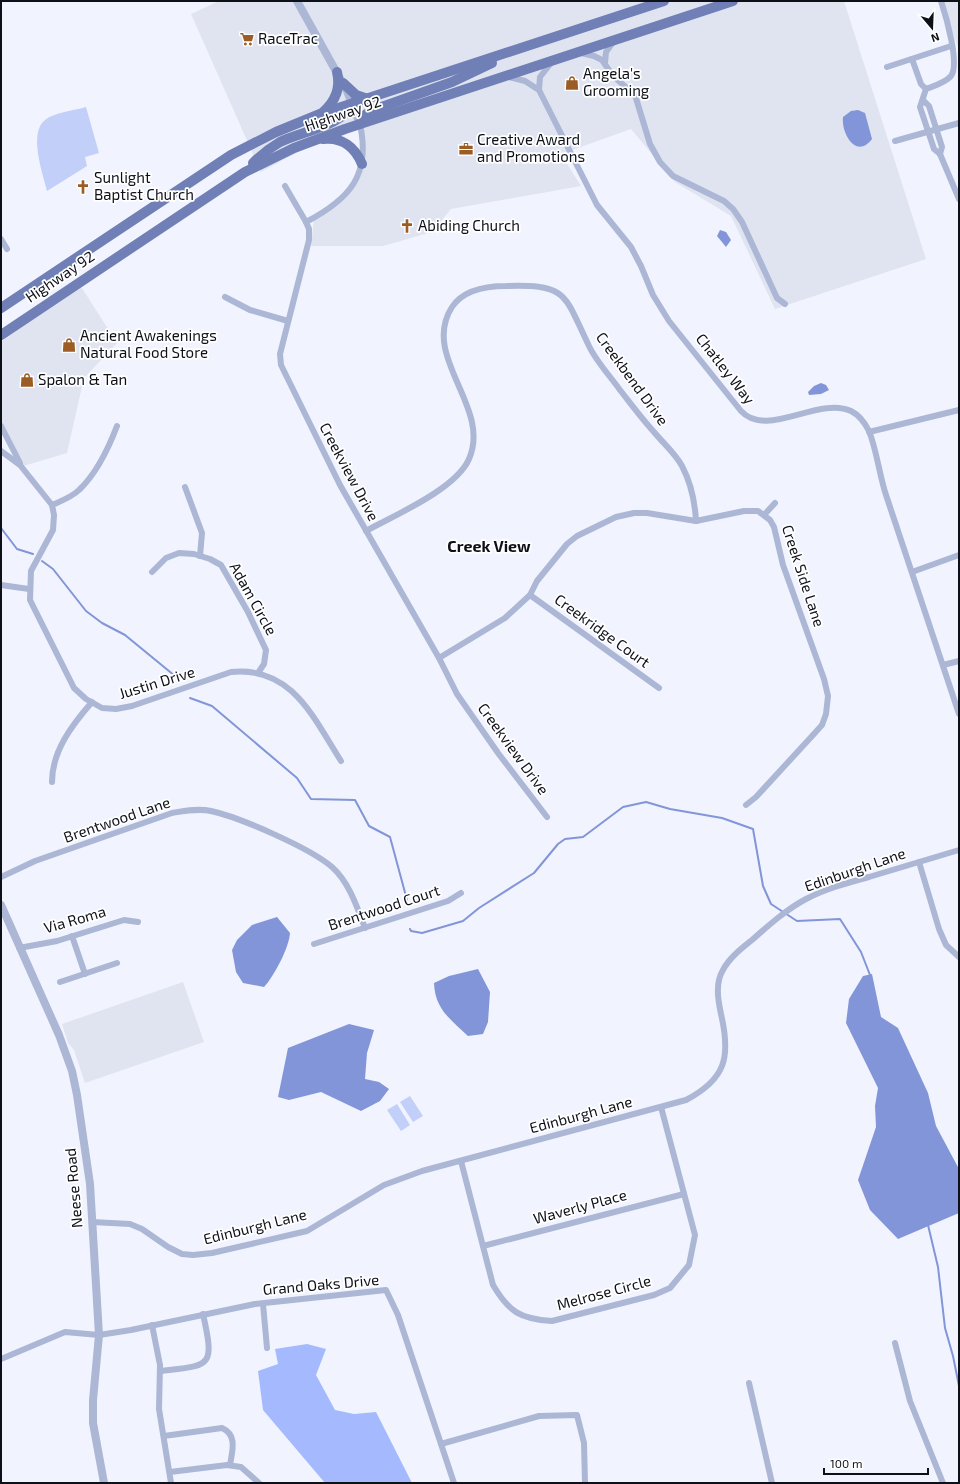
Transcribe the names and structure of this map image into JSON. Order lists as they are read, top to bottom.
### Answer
{
  "streets": {
    "main road": ["Highway 92"],
    "street": [
      "Chatley Way",
      "Creekbend Drive",
      "Creekview Drive",
      "Creek Side Lane",
      "Adam Circle",
      "Creekridge Court",
      "Justin Drive",
      "Brentwood Lane",
      "Edinburgh Lane",
      "Brentwood Court",
      "Via Roma",
      "Neese Road",
      "Waverly Place",
      "Grand Oaks Drive",
      "Melrose Circle"
    ]
  },
  "crossings": [
    ["Creekbend Drive", "Creekview Drive"],
    ["Creekbend Drive", "Creek Side Lane"],
    ["Creekview Drive", "Creek Side Lane"],
    ["Creek Side Lane", "Creekridge Court"],
    ["Adam Circle", "Justin Drive"],
    ["Brentwood Lane", "Brentwood Court"],
    ["Edinburgh Lane", "Neese Road"],
    ["Edinburgh Lane", "Melrose Circle"],
    ["Via Roma", "Neese Road"],
    ["Neese Road", "Grand Oaks Drive"],
    ["Waverly Place", "Melrose Circle"]
  ],
  "districts": ["Creek View"],
  "places": {
    "supermarket": ["RaceTrac"],
    "shop": ["Angela's Grooming", "Ancient Awakenings Natural Food Store", "Spalon & Tan"],
    "office": ["Creative Award and Promotions"],
    "church": ["Sunlight Baptist Church", "Abiding Church"]
  },
  "scale_bar": "100 m",
  "north": "bottom"
}
